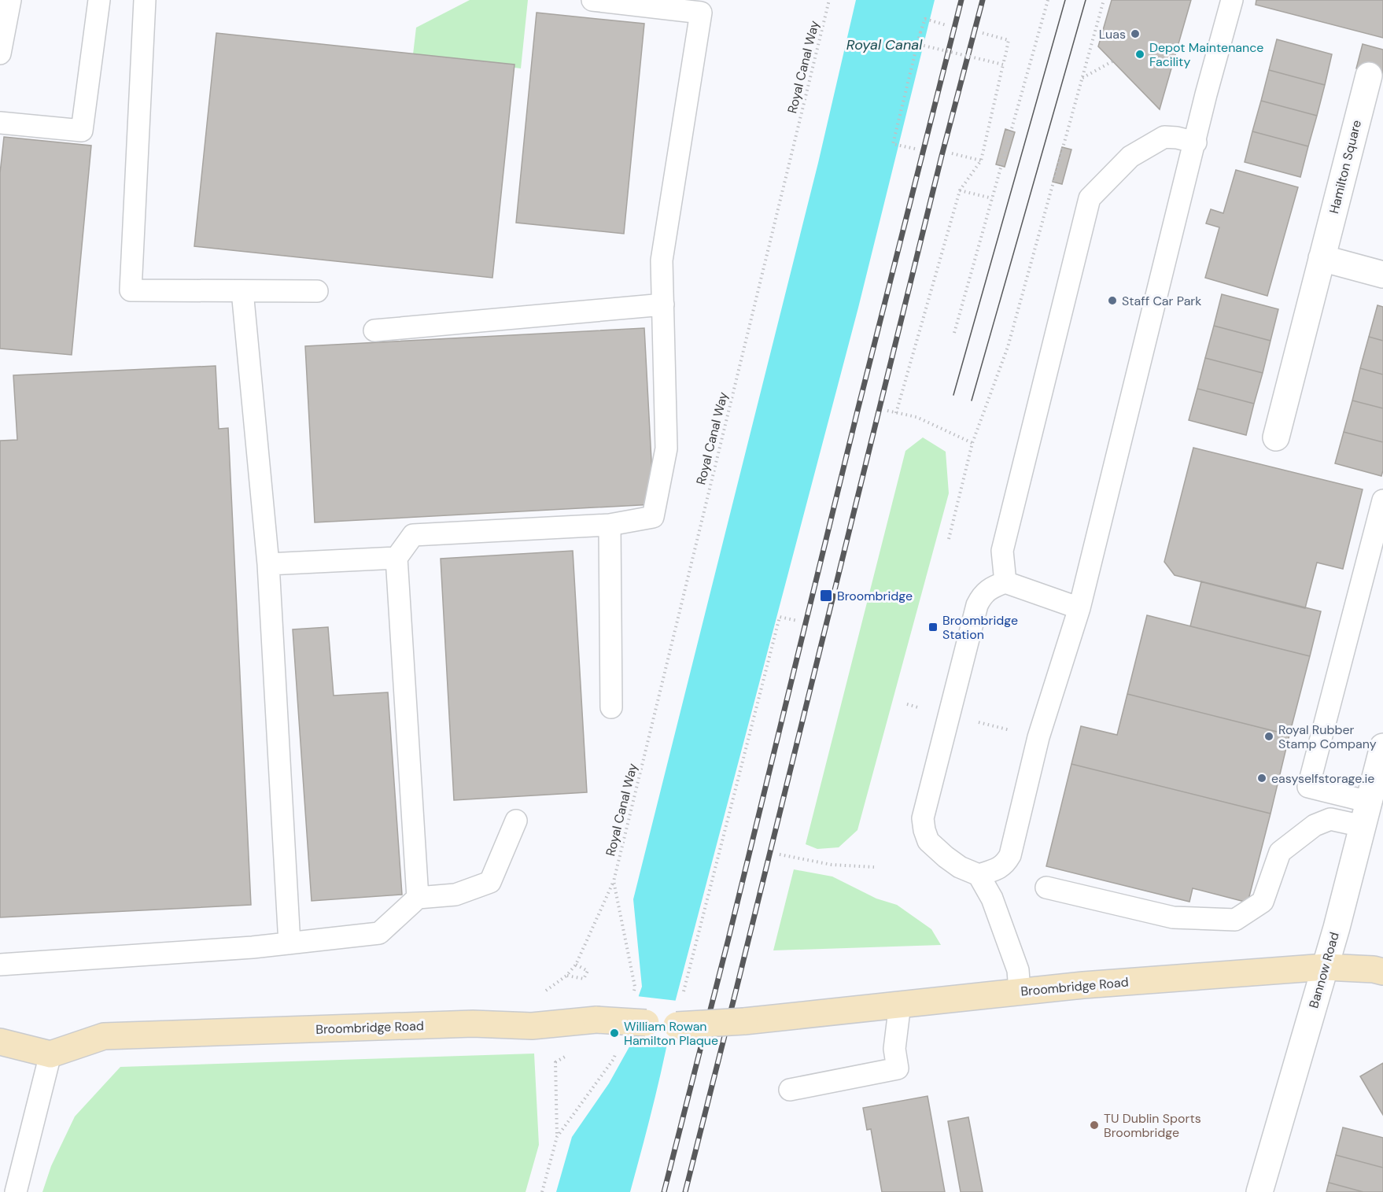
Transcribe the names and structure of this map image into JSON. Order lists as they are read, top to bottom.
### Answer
{
  "streets": {
    "street": ["Hamilton Square", "Bannow Road", "Broombridge Road"],
    "path": ["Royal Canal Way"]
  },
  "crossings": [
    ["Bannow Road", "Broombridge Road"]
  ],
  "water": ["Royal Canal"],
  "places": {
    "other": [
      "Luas",
      "Depot Maintenance Facility",
      "Staff Car Park",
      "Royal Rubber Stamp Company",
      "easyselfstorage.ie",
      "William Rowan Hamilton Plaque",
      "TU Dublin Sports Broombridge"
    ],
    "transit": ["Broombridge", "Broombridge Station"]
  }
}
